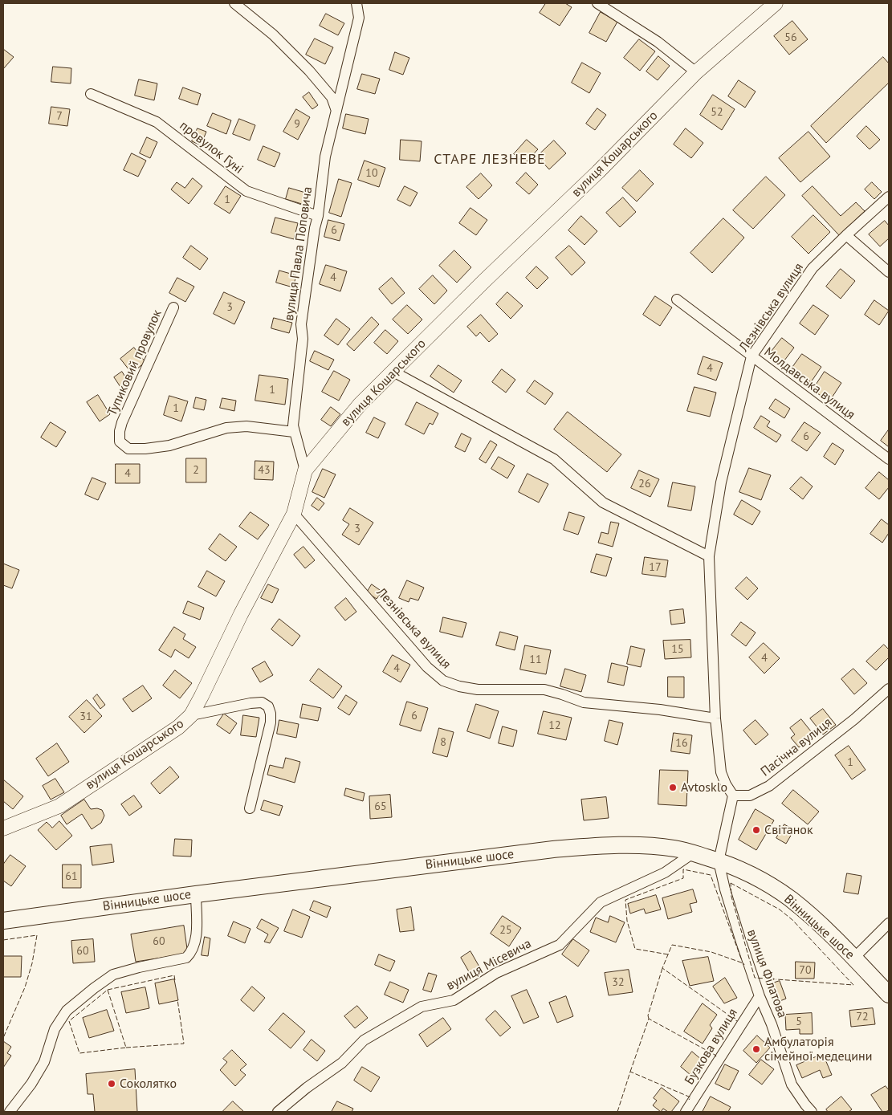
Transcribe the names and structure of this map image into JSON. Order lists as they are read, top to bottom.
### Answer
{
  "streets": {
    "main road": ["Вінницьке шосе"],
    "street": [
      "провулок Гуні",
      "вулиця Кошарського",
      "вулиця Павла Поповича",
      "Лезнівська вулиця",
      "Тупиковий провулок",
      "Молдавська вулиця",
      "Пасічна вулиця",
      "вулиця Місевича",
      "вулиця Філатова",
      "Бузкова вулиця"
    ]
  },
  "crossings": [
    ["провулок Гуні", "вулиця Павла Поповича"],
    ["вулиця Кошарського", "вулиця Павла Поповича"],
    ["вулиця Кошарського", "Лезнівська вулиця"],
    ["вулиця Павла Поповича", "Тупиковий провулок"],
    ["Лезнівська вулиця", "Молдавська вулиця"],
    ["Лезнівська вулиця", "Пасічна вулиця"],
    ["Вінницьке шосе", "вулиця Місевича"],
    ["Вінницьке шосе", "вулиця Філатова"],
    ["вулиця Філатова", "Бузкова вулиця"]
  ],
  "districts": ["СТАРЕ ЛЕЗНЕВЕ"],
  "places": [
    "Avtosklo",
    "Світанок",
    "Амбулаторія сімейної медецини",
    "Соколятко"
  ],
  "house_numbers": [
    "56",
    "52",
    "7",
    "9",
    "10",
    "1",
    "6",
    "4",
    "3",
    "4",
    "1",
    "1",
    "6",
    "2",
    "43",
    "4",
    "26",
    "3",
    "17",
    "15",
    "4",
    "11",
    "4",
    "6",
    "31",
    "12",
    "8",
    "16",
    "1",
    "65",
    "61",
    "25",
    "60",
    "60",
    "70",
    "32",
    "72",
    "5"
  ]
}
